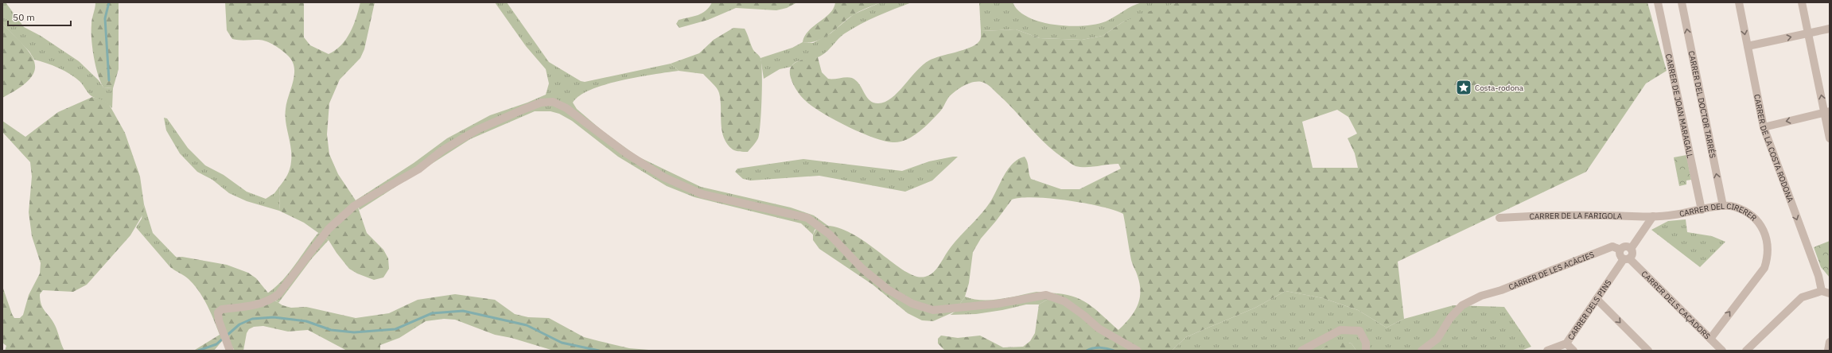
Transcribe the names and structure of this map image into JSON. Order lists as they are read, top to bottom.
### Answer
{
  "streets": {
    "street": [
      "CARRER DEL DOCTOR TARRÉS",
      "CARRER DE JOAN MARAGALL",
      "CARRER DE LA COSTA RODONA",
      "CARRER DE LA FARIGOLA",
      "CARRER DEL CIRERER",
      "CARRER DE LES ACÀCIES",
      "CARRER DELS CAÇADORS",
      "CARRER DELS PINS"
    ]
  },
  "crossings": [
    ["CARRER DEL DOCTOR TARRÉS", "CARRER DEL CIRERER"],
    ["CARRER DE JOAN MARAGALL", "CARRER DEL CIRERER"],
    ["CARRER DE LA FARIGOLA", "CARRER DEL CIRERER"],
    ["CARRER DEL CIRERER", "CARRER DELS CAÇADORS"],
    ["CARRER DE LES ACÀCIES", "CARRER DELS CAÇADORS"],
    ["CARRER DE LES ACÀCIES", "CARRER DELS PINS"],
    ["CARRER DELS CAÇADORS", "CARRER DELS PINS"]
  ],
  "one_way": ["CARRER DEL DOCTOR TARRÉS"],
  "places": {
    "place": ["Costa-rodona"]
  },
  "scale_bar": "50 m"
}
